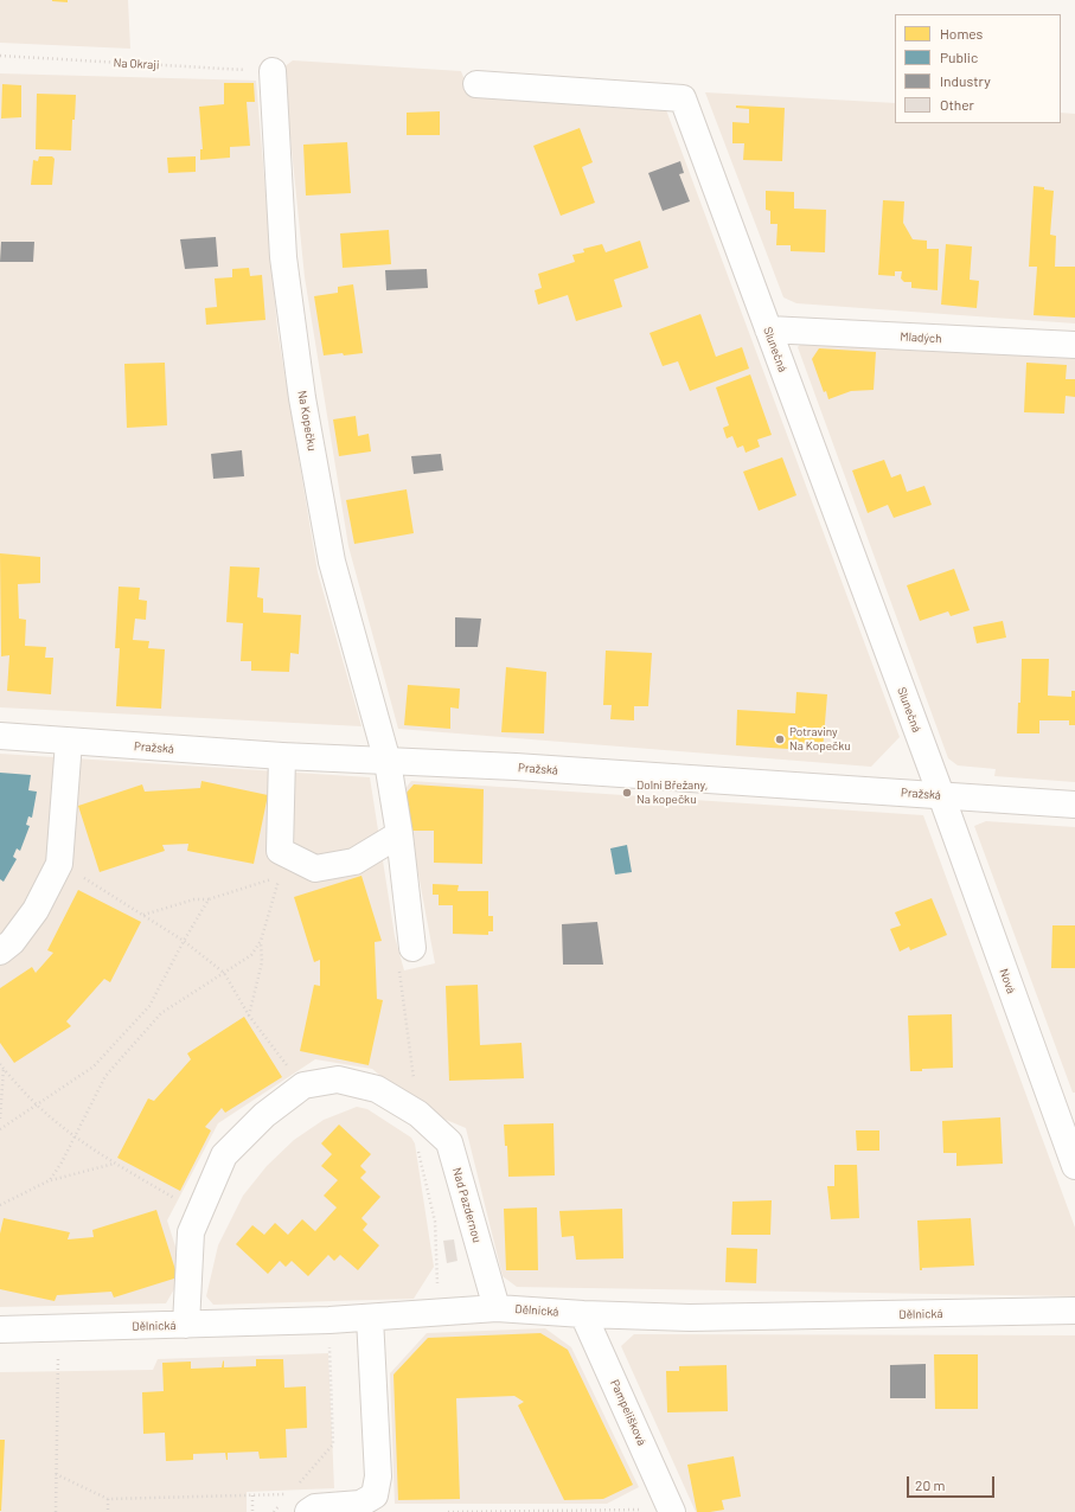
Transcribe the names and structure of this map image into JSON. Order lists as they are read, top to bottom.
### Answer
{
  "streets": {
    "street": [
      "Mladých",
      "Slunečná",
      "Na Kopečku",
      "Pražská",
      "Nová",
      "Nad Pazdernou",
      "Dělnická",
      "Pampelišková"
    ],
    "path": ["Na Okraji"]
  },
  "crossings": [
    ["Na Okraji", "Na Kopečku"],
    ["Mladých", "Slunečná"],
    ["Slunečná", "Pražská"],
    ["Slunečná", "Nová"],
    ["Na Kopečku", "Pražská"],
    ["Pražská", "Nová"],
    ["Nad Pazdernou", "Dělnická"],
    ["Dělnická", "Pampelišková"]
  ],
  "places": ["Potraviny Na Kopečku", "Dolní Břežany, Na kopečku"],
  "legend": [
    "Homes",
    "Public",
    "Industry",
    "Other"
  ],
  "scale_bar": "20 m"
}
